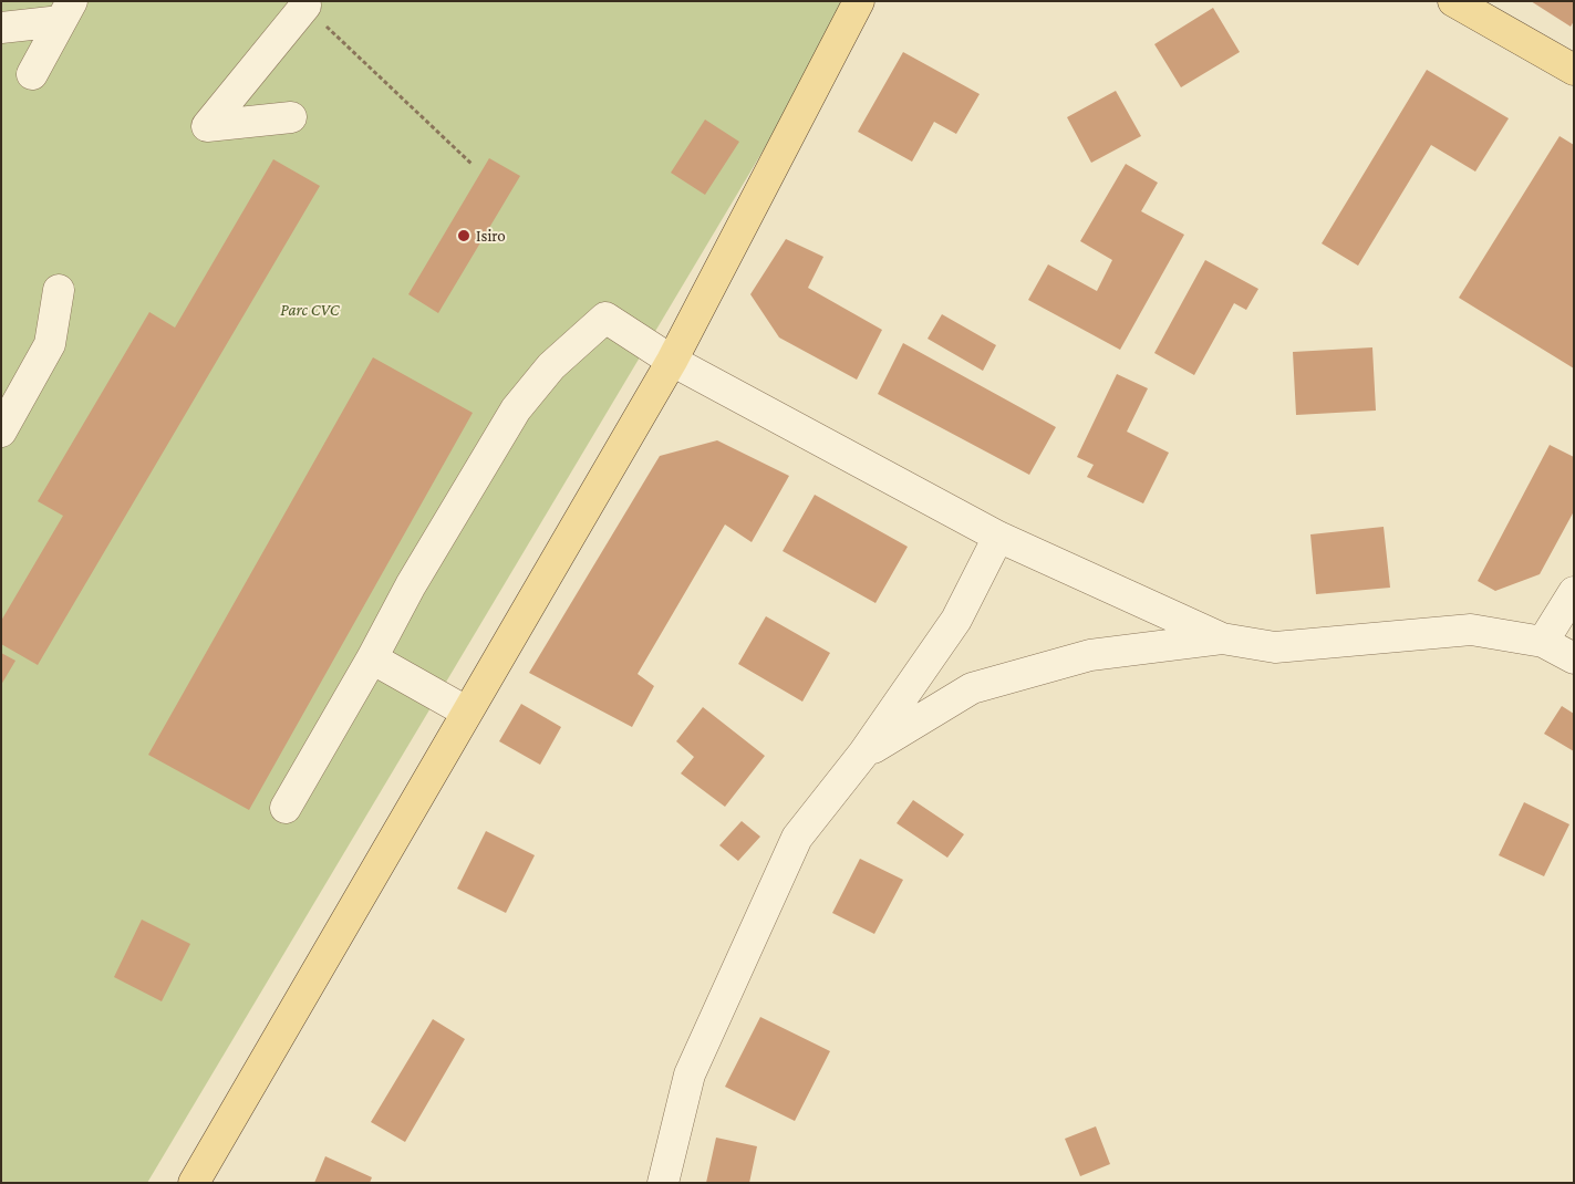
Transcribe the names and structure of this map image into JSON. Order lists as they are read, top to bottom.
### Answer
{
  "parks": ["Parc CVC"],
  "places": ["Isiro"]
}
